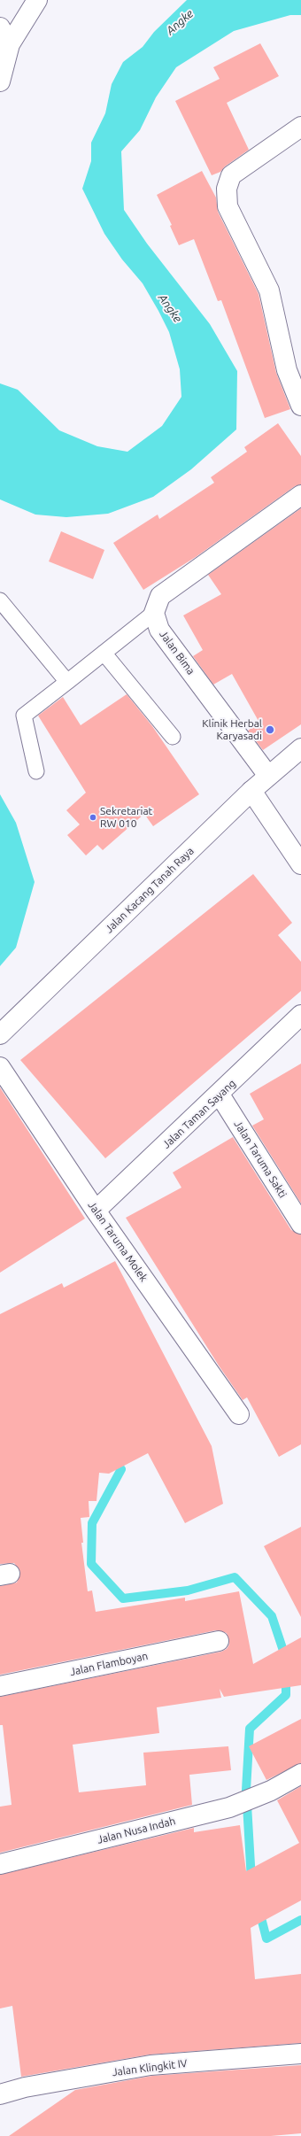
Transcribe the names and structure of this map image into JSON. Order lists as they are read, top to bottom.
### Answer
{
  "streets": {
    "street": [
      "Jalan Bima",
      "Jalan Kacang Tanah Raya",
      "Jalan Taman Sayang",
      "Jalan Taruma Sakti",
      "Jalan Taruma Molek",
      "Jalan Flamboyan",
      "Jalan Nusa Indah",
      "Jalan Klingkit IV"
    ]
  },
  "crossings": [
    ["Jalan Bima", "Jalan Kacang Tanah Raya"],
    ["Jalan Taman Sayang", "Jalan Taruma Sakti"],
    ["Jalan Taman Sayang", "Jalan Taruma Molek"]
  ],
  "water": ["Angke"],
  "places": ["Klinik Herbal Karyasadi", "Sekretariat RW 010"]
}
